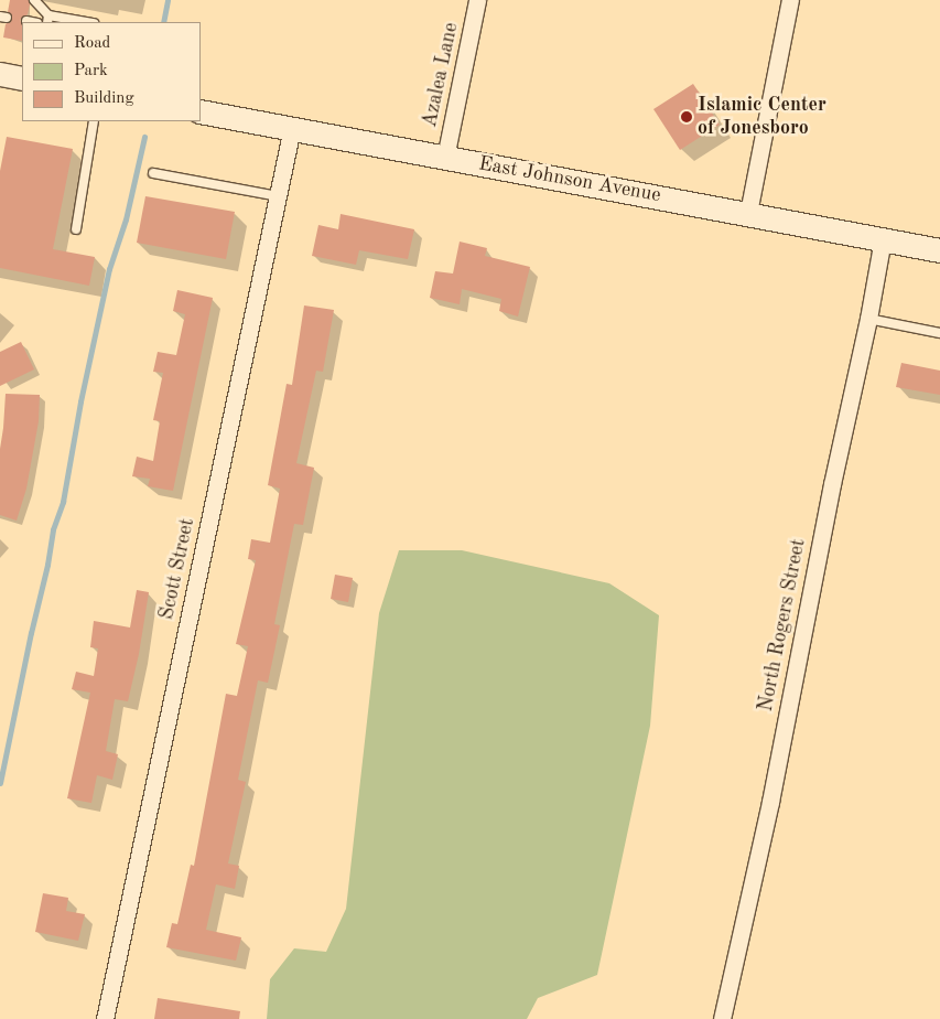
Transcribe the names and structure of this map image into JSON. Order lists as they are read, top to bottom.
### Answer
{
  "streets": {
    "main road": ["East Johnson Avenue"],
    "street": ["Azalea Lane", "Scott Street", "North Rogers Street"]
  },
  "crossings": [
    ["Azalea Lane", "East Johnson Avenue"],
    ["East Johnson Avenue", "Scott Street"],
    ["East Johnson Avenue", "North Rogers Street"]
  ],
  "places": ["Islamic Center of Jonesboro"],
  "legend": ["Road", "Park", "Building"]
}
